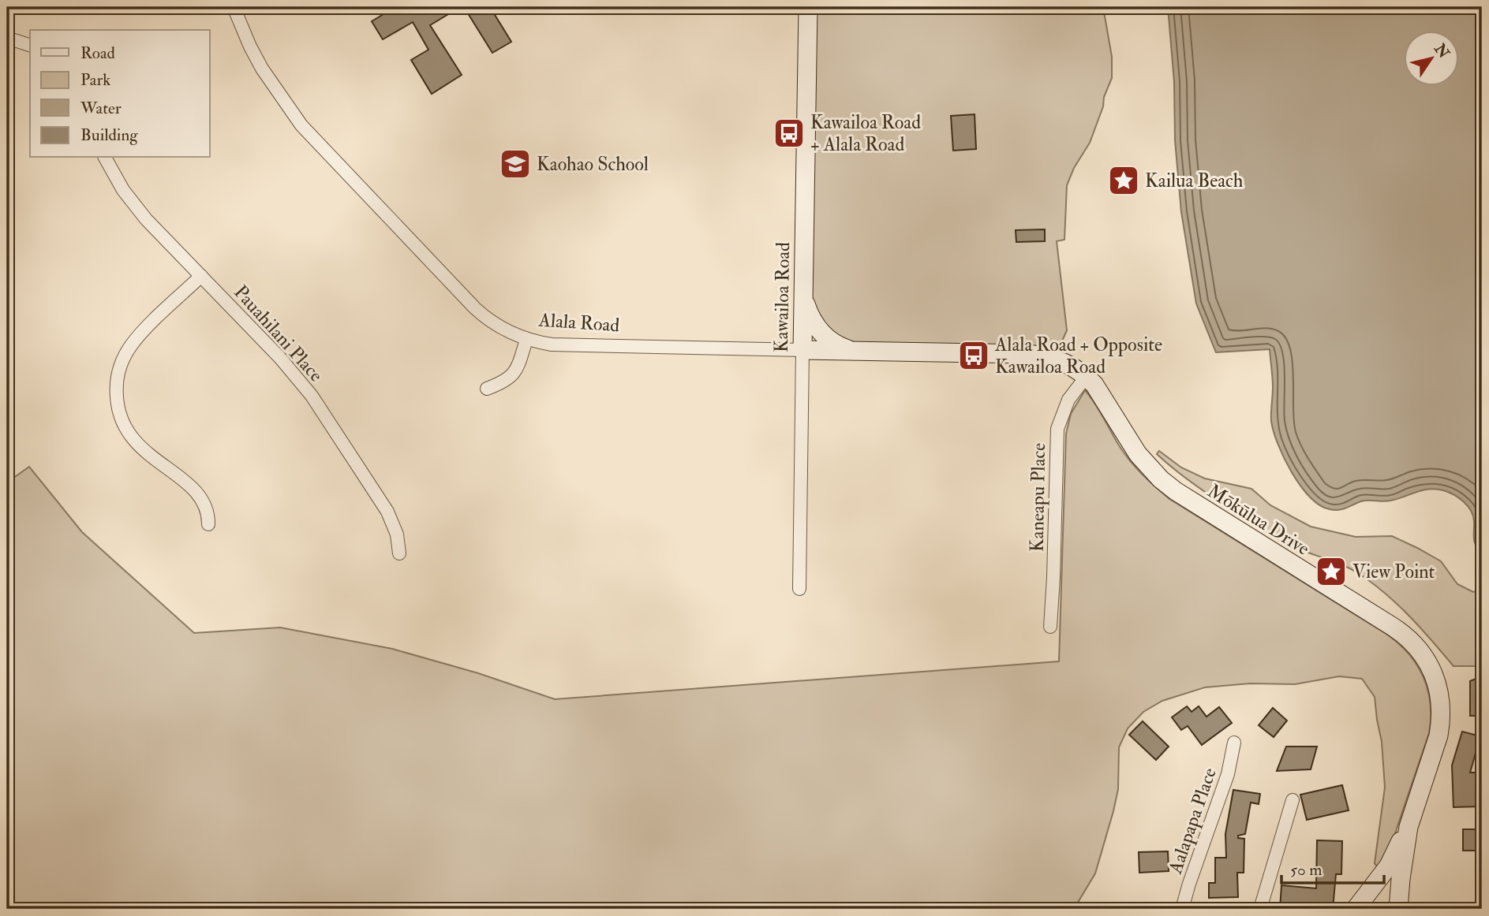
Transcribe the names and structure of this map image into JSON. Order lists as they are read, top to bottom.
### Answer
{
  "streets": {
    "street": [
      "Kawailoa Road",
      "Alala Road",
      "Pauahilani Place",
      "Kaneapu Place",
      "Mōkūlua Drive",
      "Aalapapa Place"
    ]
  },
  "crossings": [
    ["Kawailoa Road", "Alala Road"],
    ["Alala Road", "Kaneapu Place"],
    ["Alala Road", "Mōkūlua Drive"],
    ["Kaneapu Place", "Mōkūlua Drive"]
  ],
  "places": {
    "bus stop": ["Kawailoa Road + Alala Road", "Alala Road + Opposite Kawailoa Road"],
    "school or university": ["Kaohao School"],
    "place": ["Kailua Beach", "View Point"]
  },
  "legend": [
    "Road",
    "Park",
    "Water",
    "Building"
  ],
  "scale_bar": "50 m",
  "north": "top right"
}
